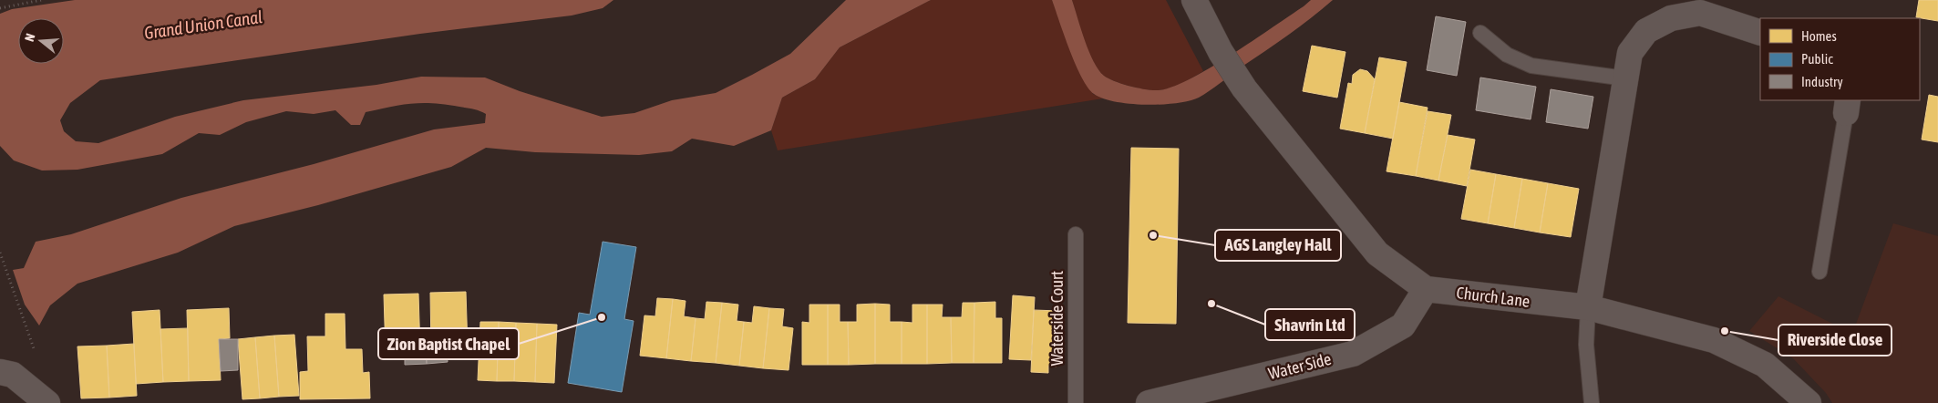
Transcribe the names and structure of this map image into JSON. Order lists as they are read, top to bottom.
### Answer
{
  "streets": {
    "street": ["Church Lane", "Water Side"],
    "lane": ["Waterside Court"]
  },
  "crossings": [
    ["Church Lane", "Water Side"]
  ],
  "water": ["Grand Union Canal"],
  "places": [
    "AGS Langley Hall",
    "Shavrin Ltd",
    "Zion Baptist Chapel",
    "Riverside Close"
  ],
  "legend": ["Homes", "Public", "Industry"],
  "north": "left"
}
